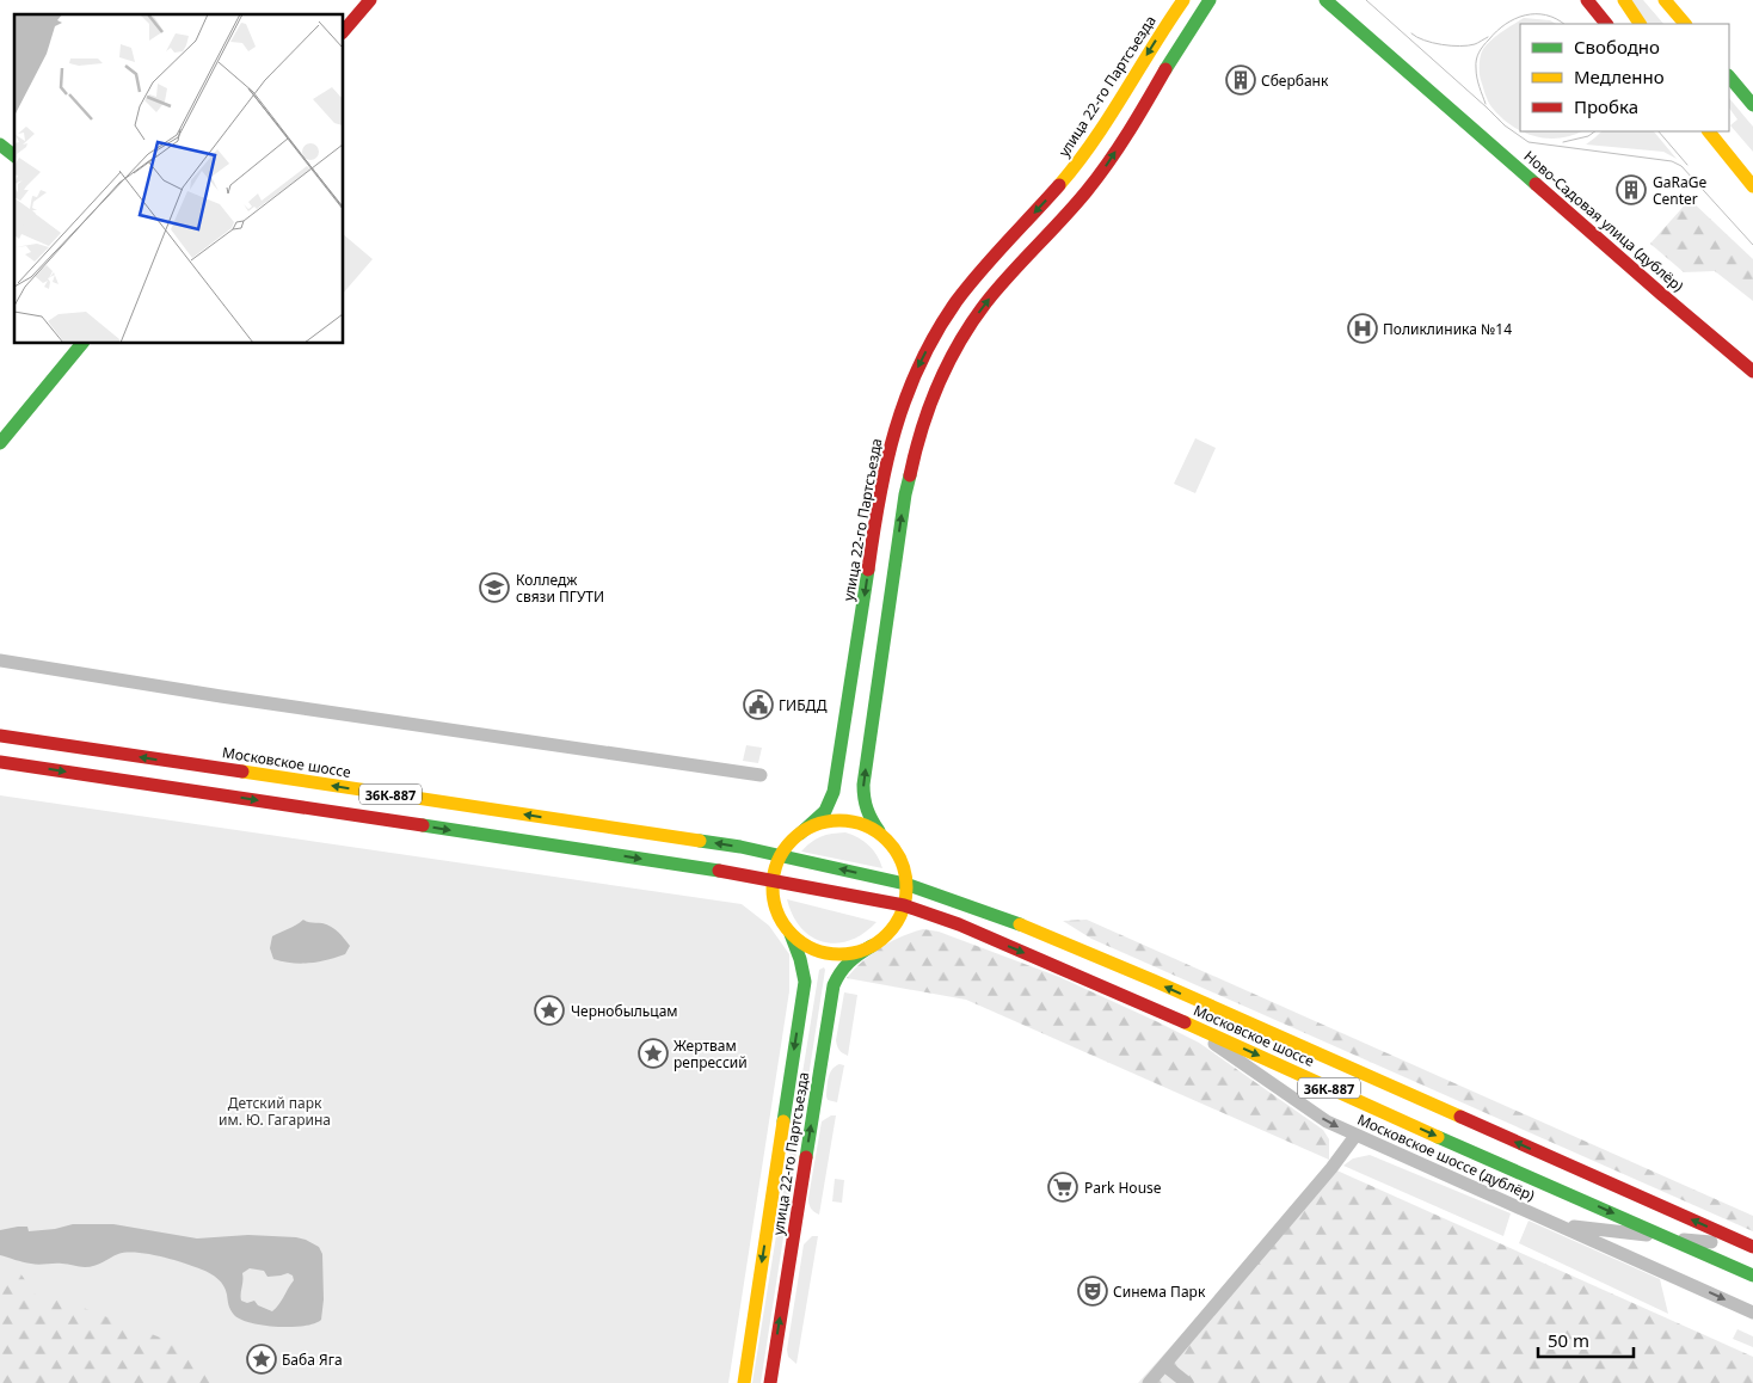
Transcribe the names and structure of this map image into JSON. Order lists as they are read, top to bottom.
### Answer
{
  "streets": {
    "main road": [
      "улица 22-го Партсъезда",
      "Ново-Садовая улица (дублёр)",
      "Московское шоссе",
      "36К-887"
    ],
    "street": ["Московское шоссе (дублёр)"]
  },
  "crossings": [
    ["Московское шоссе", "Московское шоссе (дублёр)"]
  ],
  "parks": ["Детский парк им. Ю. Гагарина"],
  "places": {
    "building": ["Сбербанк", "GaRaGe Center"],
    "hospital": ["Поликлиника №14"],
    "school or university": ["Колледж связи ПГУТИ"],
    "public building": ["ГИБДД"],
    "place": ["Чернобыльцам", "Жертвам репрессий", "Баба Яга"],
    "supermarket": ["Park House"],
    "theatre": ["Синема Парк"]
  },
  "legend": ["Свободно", "Медленно", "Пробка"],
  "scale_bar": "50 m"
}
